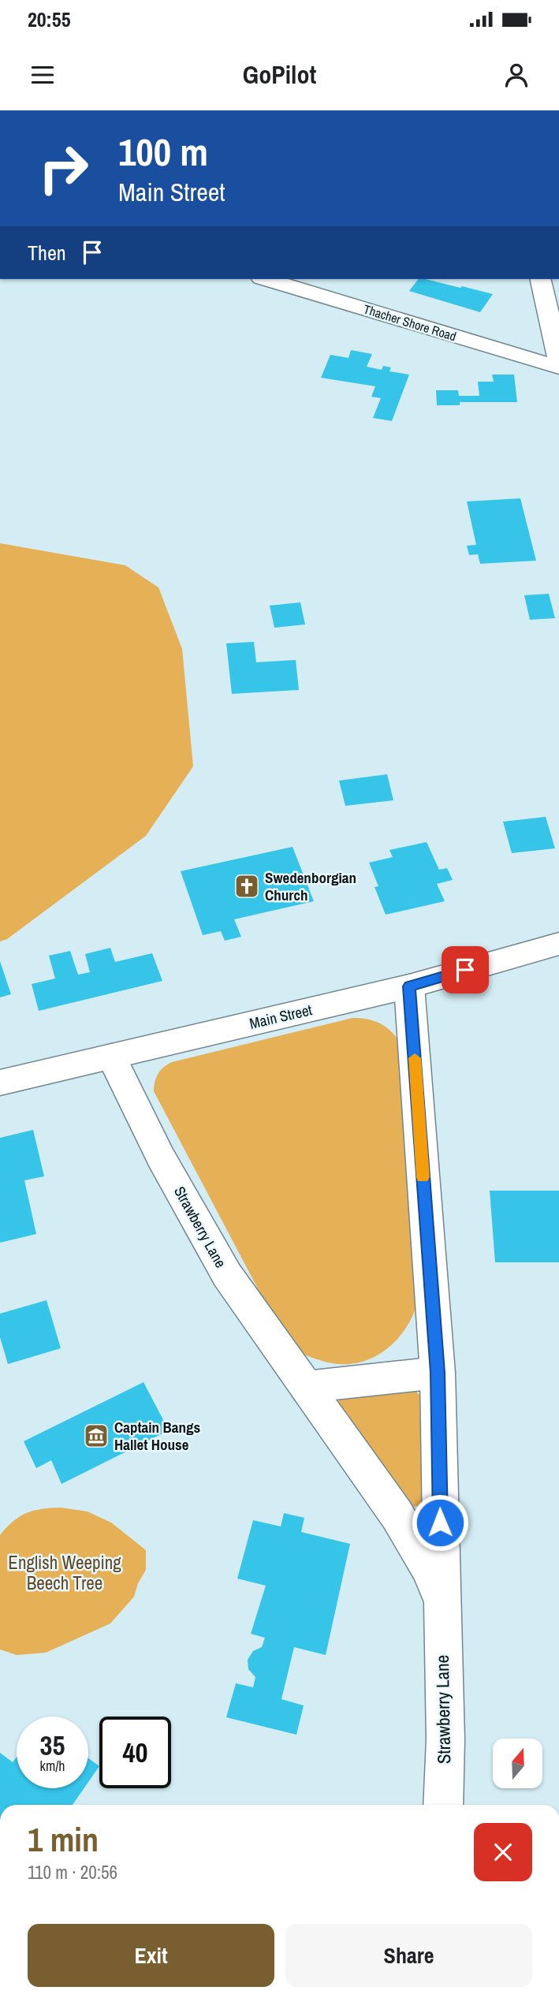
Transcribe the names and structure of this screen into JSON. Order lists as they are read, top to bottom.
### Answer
{
  "streets": {
    "street": ["Thacher Shore Road", "Main Street", "Strawberry Lane"]
  },
  "crossings": [
    ["Main Street", "Strawberry Lane"]
  ],
  "parks": ["English Weeping Beech Tree"],
  "places": {
    "church": ["Swedenborgian Church"],
    "museum": ["Captain Bangs Hallet House"]
  },
  "north": "top",
  "page": {
    "status": "20:55",
    "header": "GoPilot",
    "turn": ["100 m", "Main Street"],
    "then": "Then",
    "speed": "35 km/h",
    "limit": "40",
    "heading": ["1 min", "110 m · 20:56"],
    "buttons": ["Exit", "Share"]
  }
}
